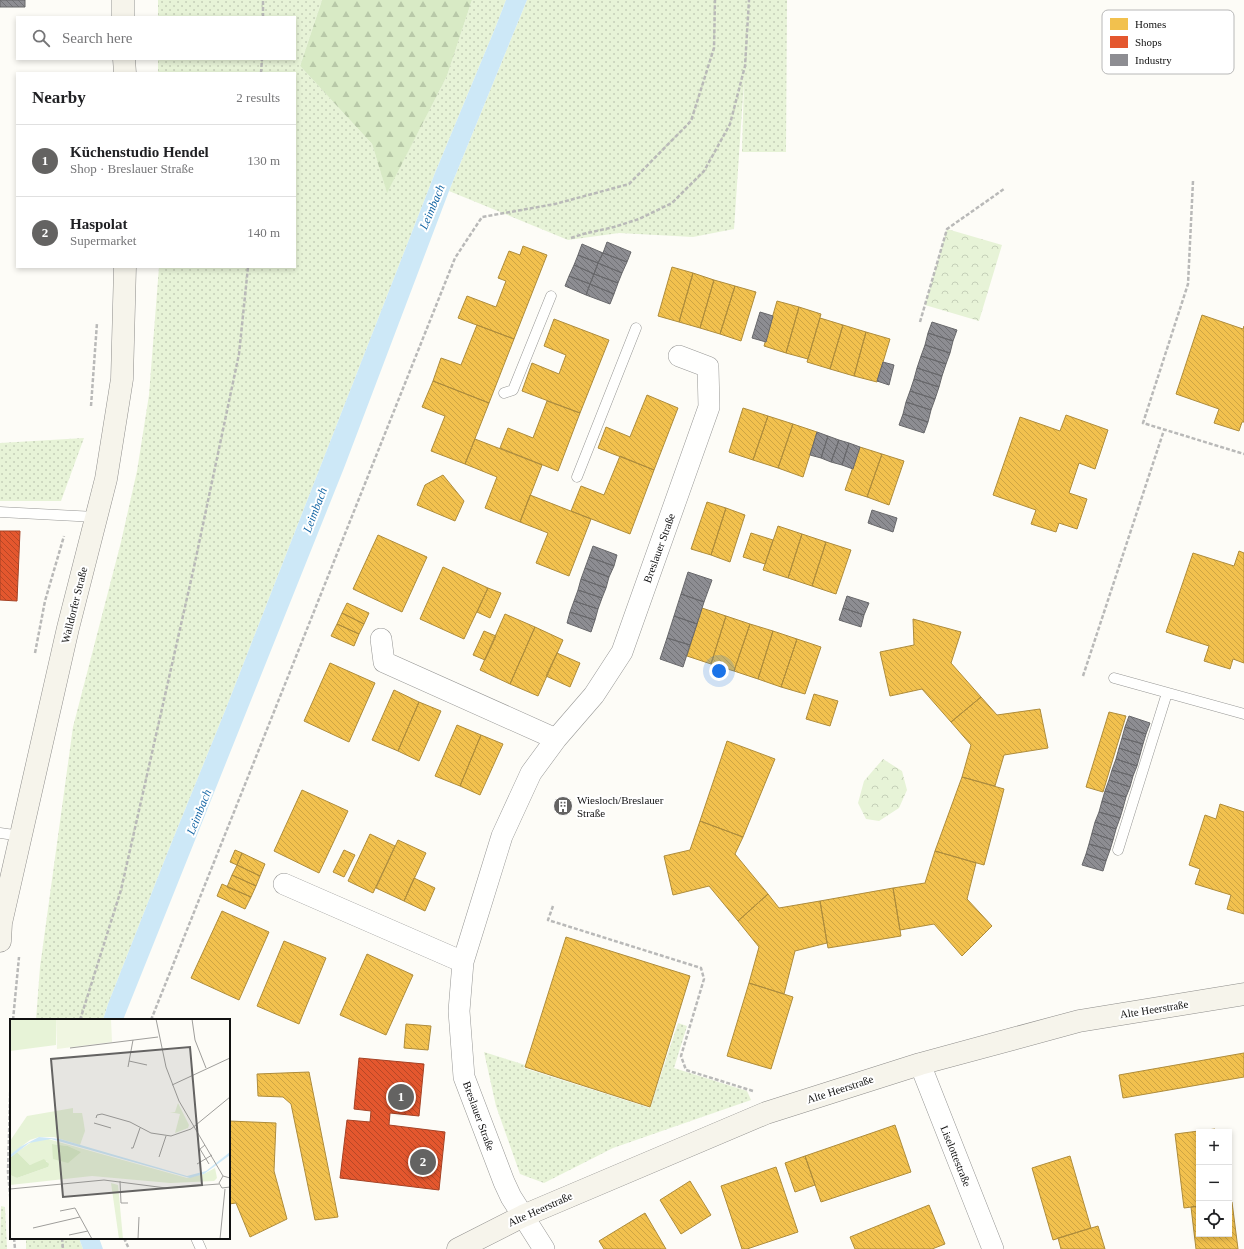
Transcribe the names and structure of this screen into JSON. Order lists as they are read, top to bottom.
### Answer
{
  "streets": {
    "street": [
      "Breslauer Straße",
      "Walldorfer Straße",
      "Alte Heerstraße",
      "Liselottestraße"
    ]
  },
  "crossings": [
    ["Breslauer Straße", "Alte Heerstraße"],
    ["Alte Heerstraße", "Liselottestraße"]
  ],
  "water": ["Leimbach"],
  "places": {
    "building": ["Wiesloch/Breslauer Straße"]
  },
  "legend": ["Homes", "Shops", "Industry"],
  "page": {
    "search": "Search here",
    "heading": ["Nearby", "2 results"],
    "list": [
      {
        "mark": "1",
        "name": "Küchenstudio Hendel",
        "note": "Shop · Breslauer Straße",
        "value": "130 m"
      },
      {
        "mark": "2",
        "name": "Haspolat",
        "note": "Supermarket",
        "value": "140 m"
      }
    ],
    "pins": ["1", "2"],
    "map_buttons": ["+", "−"]
  }
}
